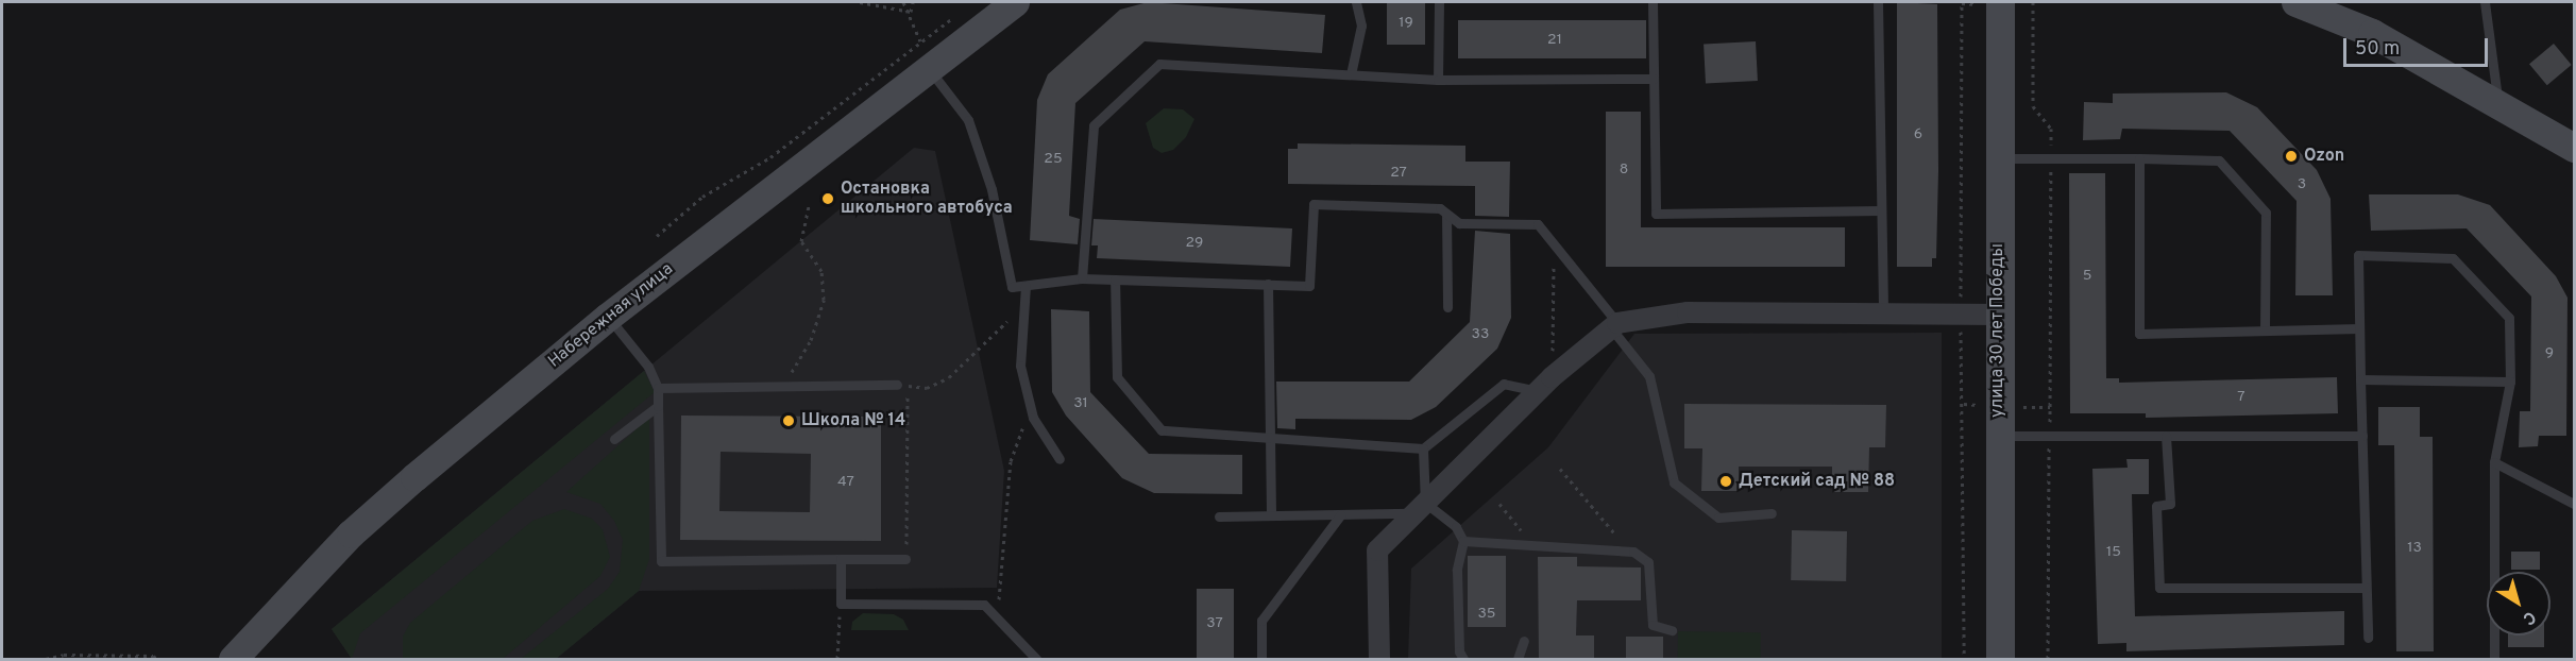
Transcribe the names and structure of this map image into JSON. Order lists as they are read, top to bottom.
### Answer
{
  "streets": {
    "street": ["Набережная улица", "улица 30 лет Победы"]
  },
  "places": [
    "Ozon",
    "Остановка школьного автобуса",
    "Школа № 14",
    "Детский сад № 88"
  ],
  "house_numbers": [
    "19",
    "21",
    "6",
    "25",
    "8",
    "27",
    "3",
    "29",
    "5",
    "33",
    "9",
    "7",
    "31",
    "47",
    "13",
    "15",
    "35",
    "37"
  ],
  "scale_bar": "50 m",
  "north": "bottom right"
}
